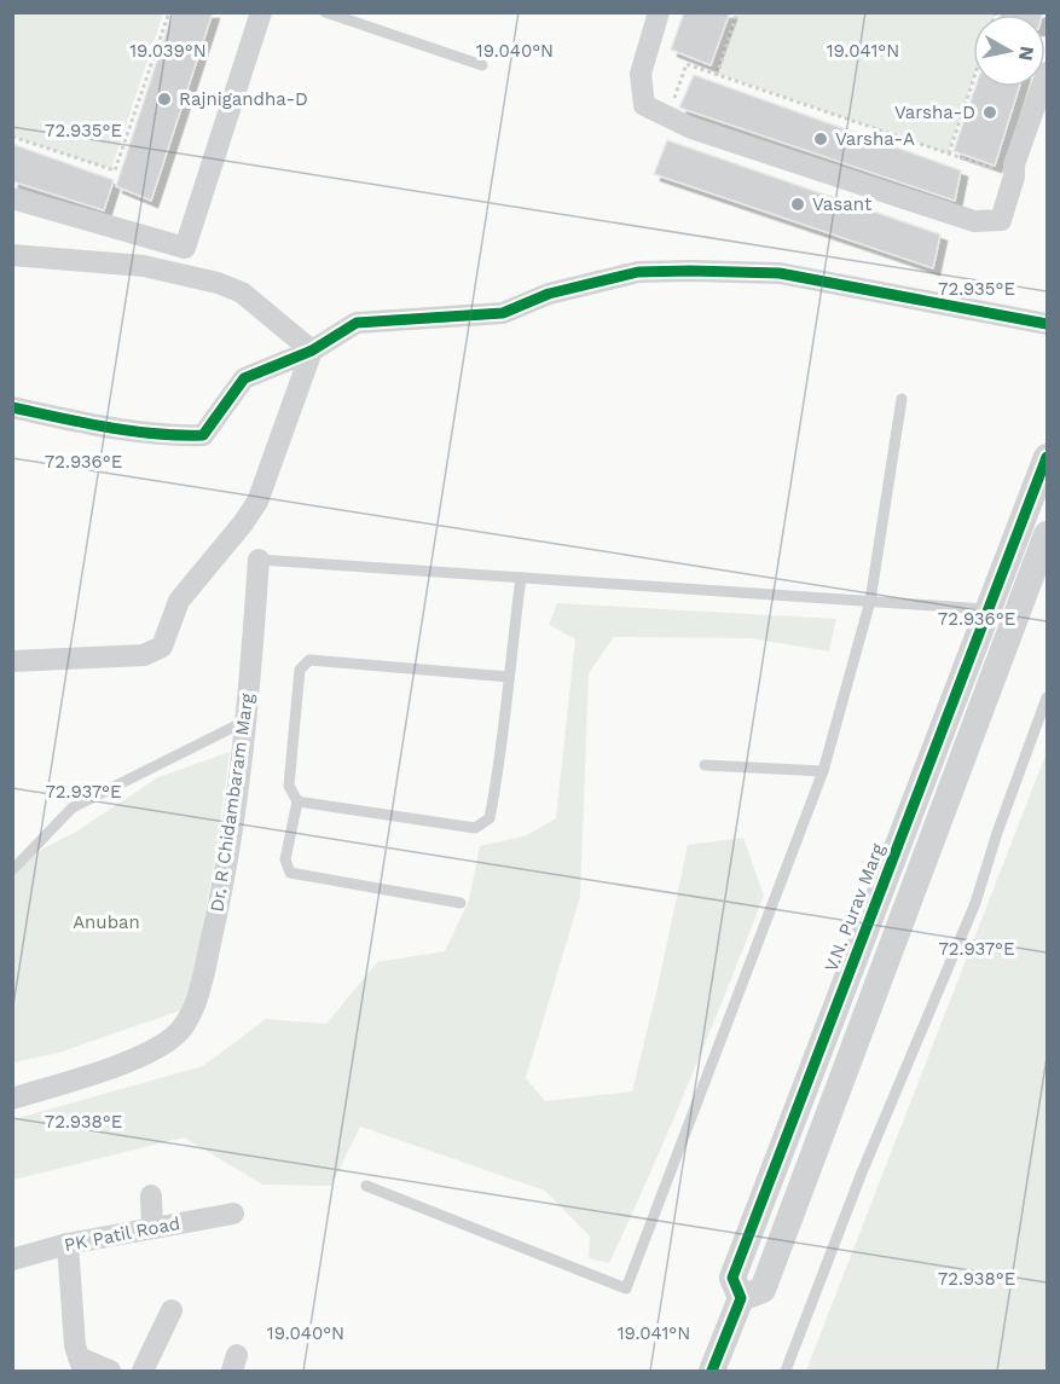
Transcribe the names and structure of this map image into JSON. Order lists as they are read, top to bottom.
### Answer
{
  "streets": {
    "street": ["Dr. R Chidambaram Marg", "V.N. Purav Marg", "PK Patil Road"]
  },
  "parks": ["Anuban"],
  "places": [
    "Rajnigandha-D",
    "Varsha-D",
    "Varsha-A",
    "Vasant"
  ],
  "north": "right",
  "coordinates": [
    "19.039°N",
    "19.040°N",
    "19.041°N",
    "72.935°E",
    "72.936°E",
    "72.937°E",
    "72.938°E"
  ]
}
